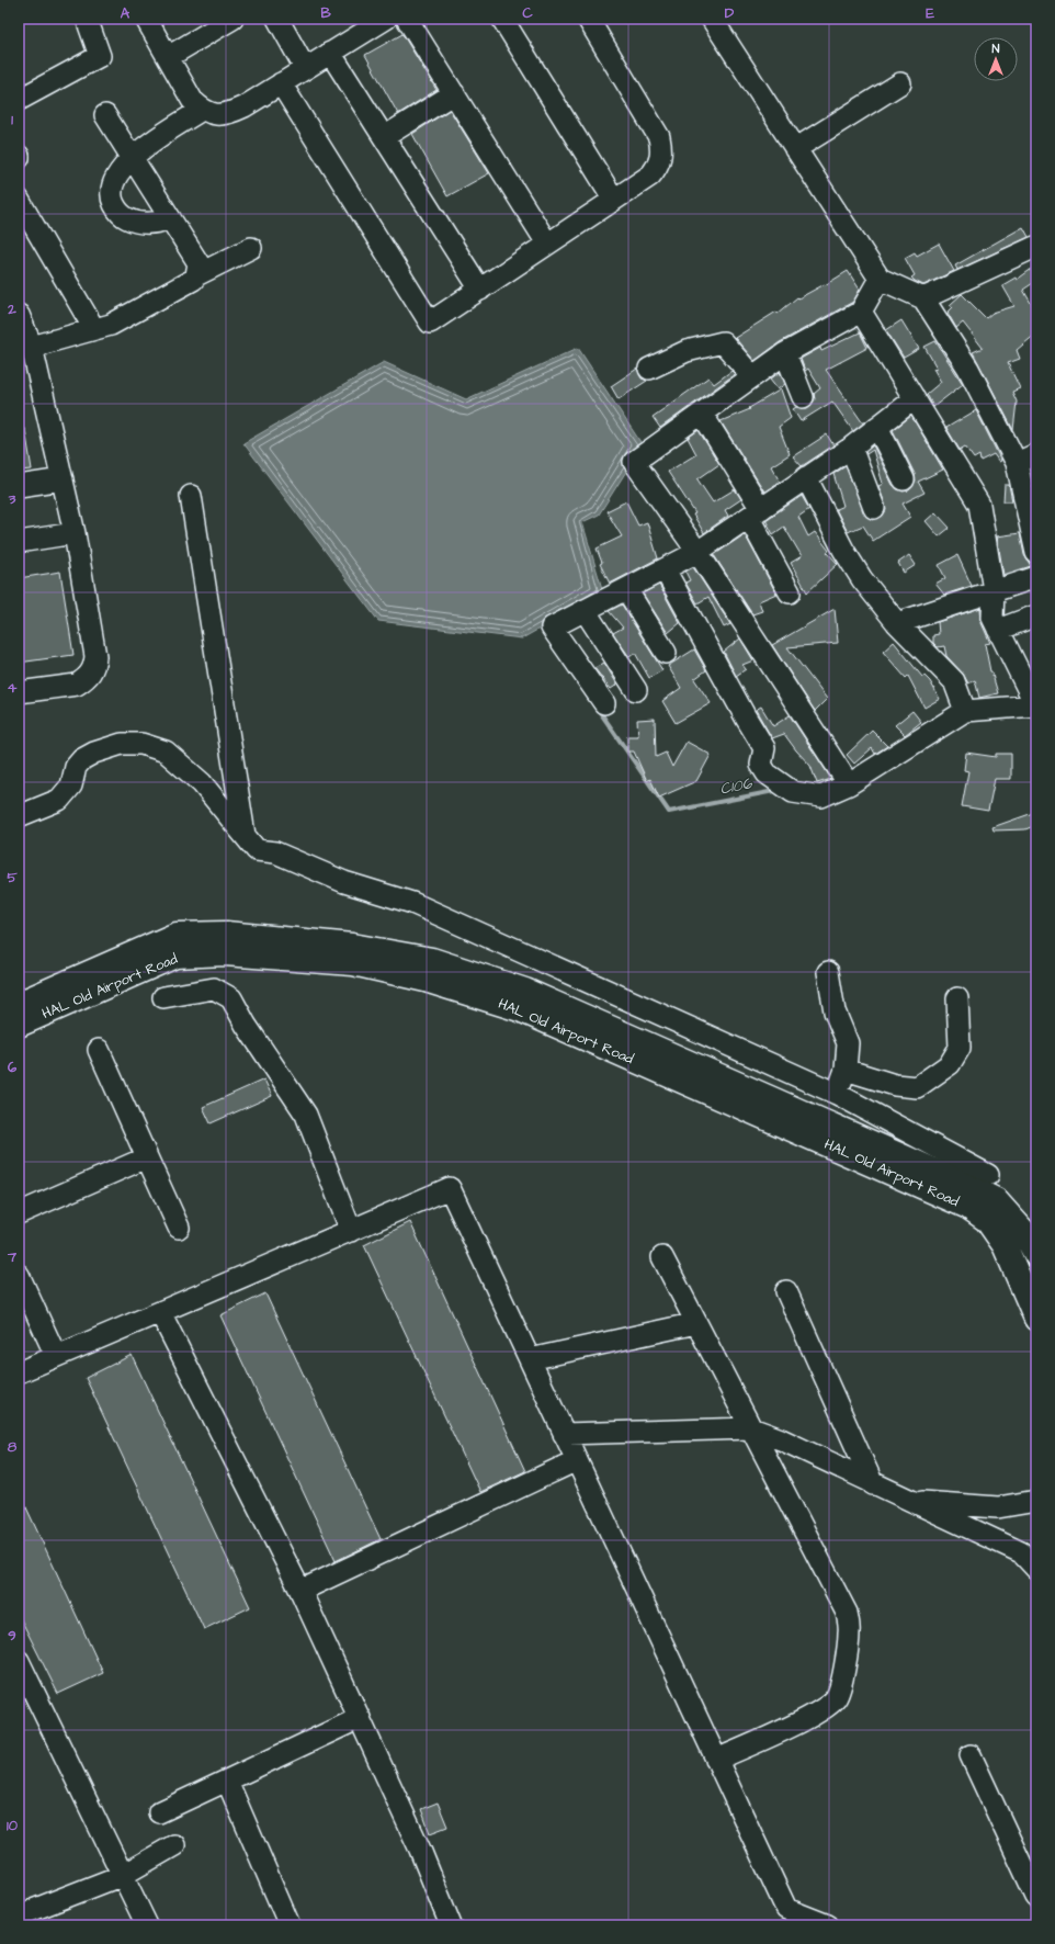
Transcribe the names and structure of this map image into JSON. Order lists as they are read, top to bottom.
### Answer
{
  "streets": {
    "main road": ["HAL Old Airport Road"]
  },
  "water": ["C106"],
  "north": "top",
  "grid": {
    "columns": [
      "A",
      "B",
      "C",
      "D",
      "E"
    ],
    "rows": [
      "1",
      "2",
      "3",
      "4",
      "5",
      "6",
      "7",
      "8",
      "9",
      "10"
    ]
  }
}
